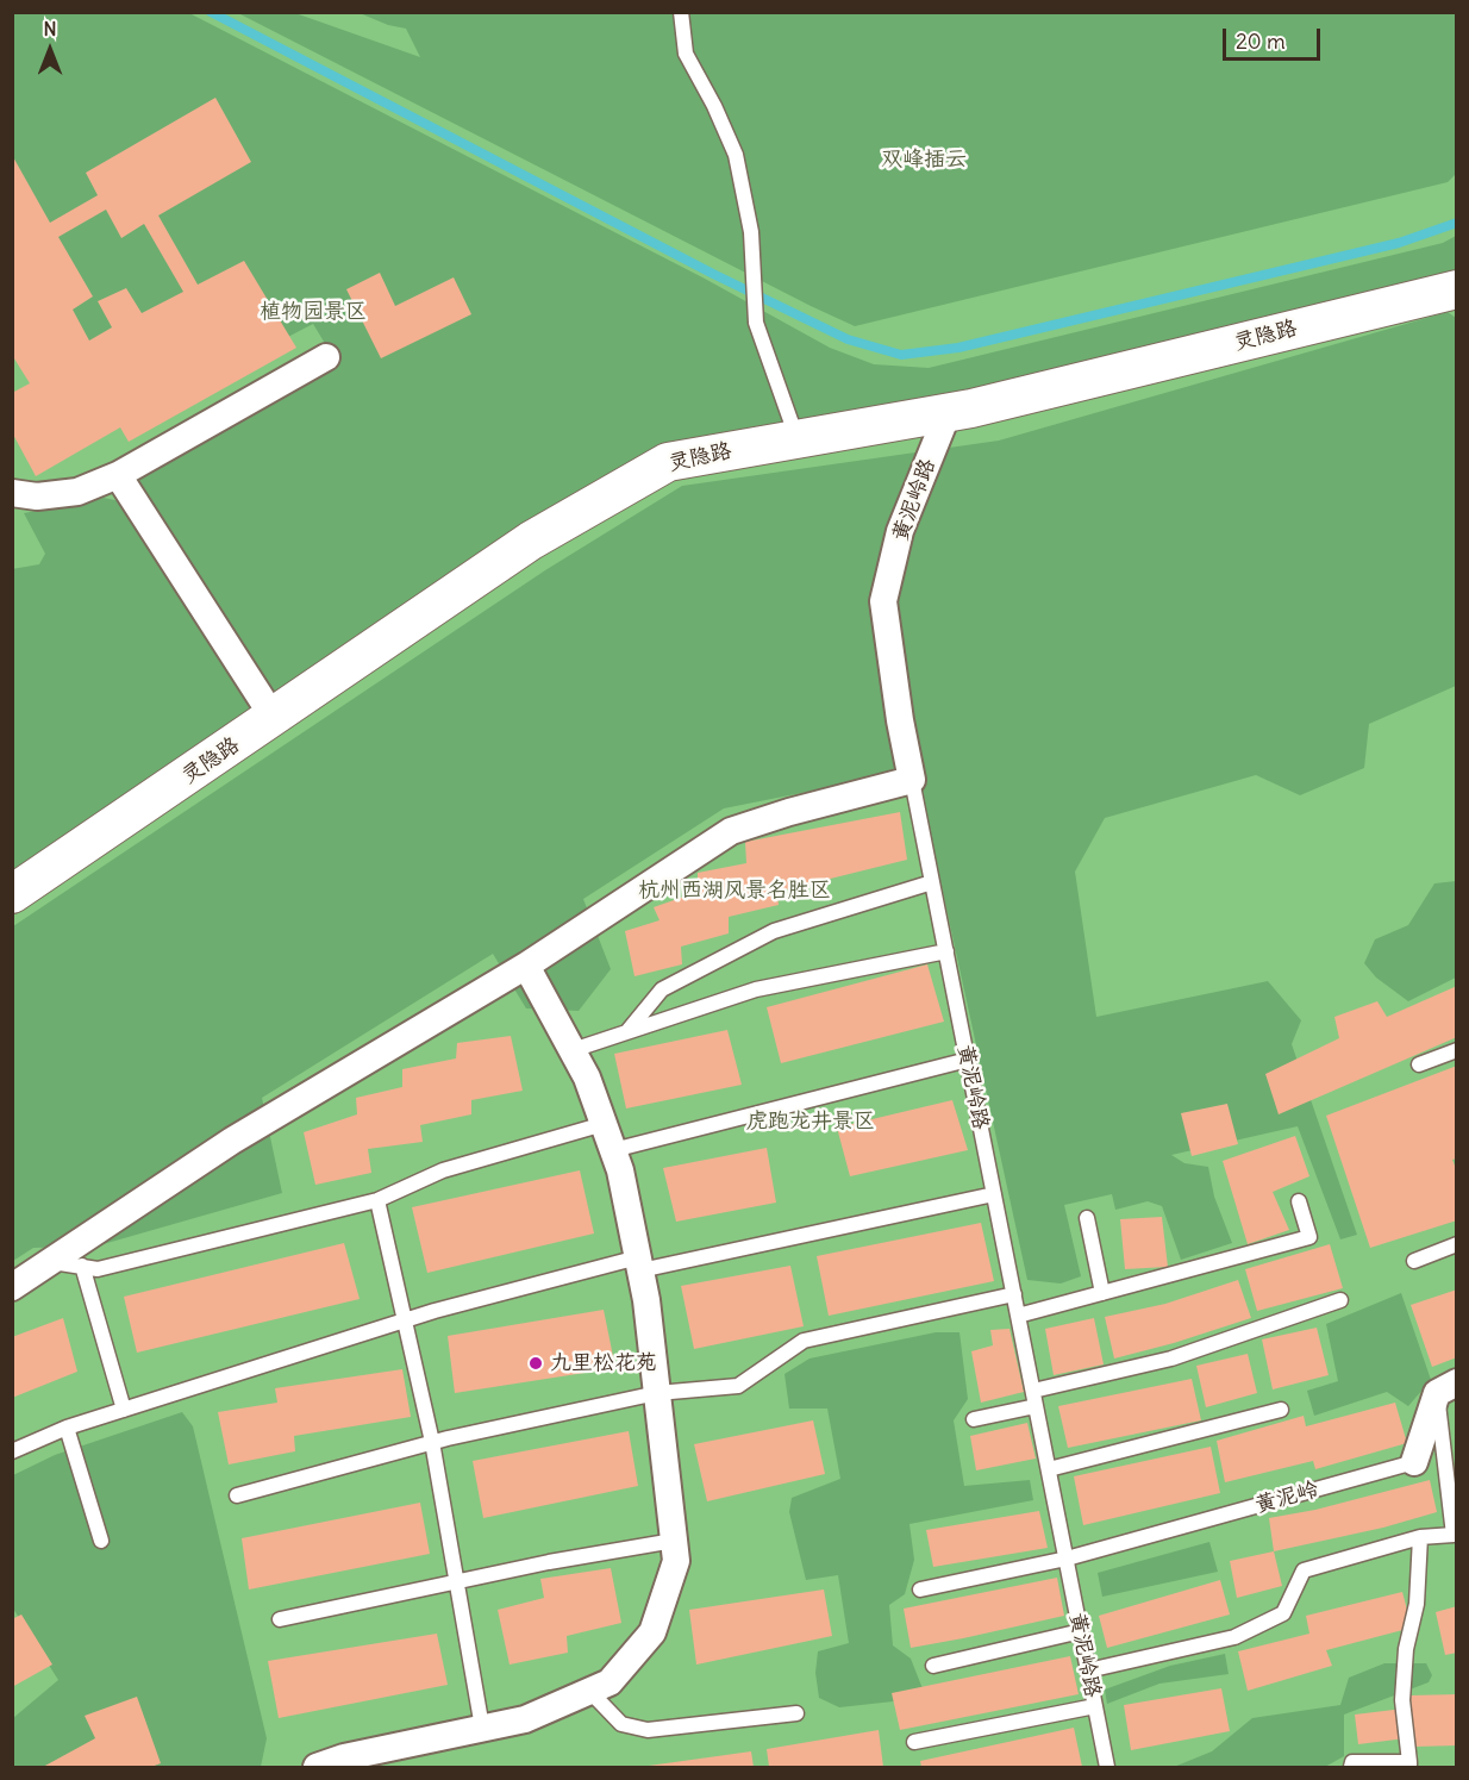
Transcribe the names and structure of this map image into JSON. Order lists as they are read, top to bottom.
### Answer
{
  "streets": {
    "main road": ["灵隐路"],
    "street": ["黄泥岭路", "黄泥岭"]
  },
  "crossings": [
    ["灵隐路", "黄泥岭路"],
    ["黄泥岭路", "黄泥岭"]
  ],
  "parks": [
    "双峰插云",
    "植物园景区",
    "杭州西湖风景名胜区",
    "虎跑龙井景区"
  ],
  "places": ["九里松花苑"],
  "scale_bar": "20 m",
  "north": "top"
}
